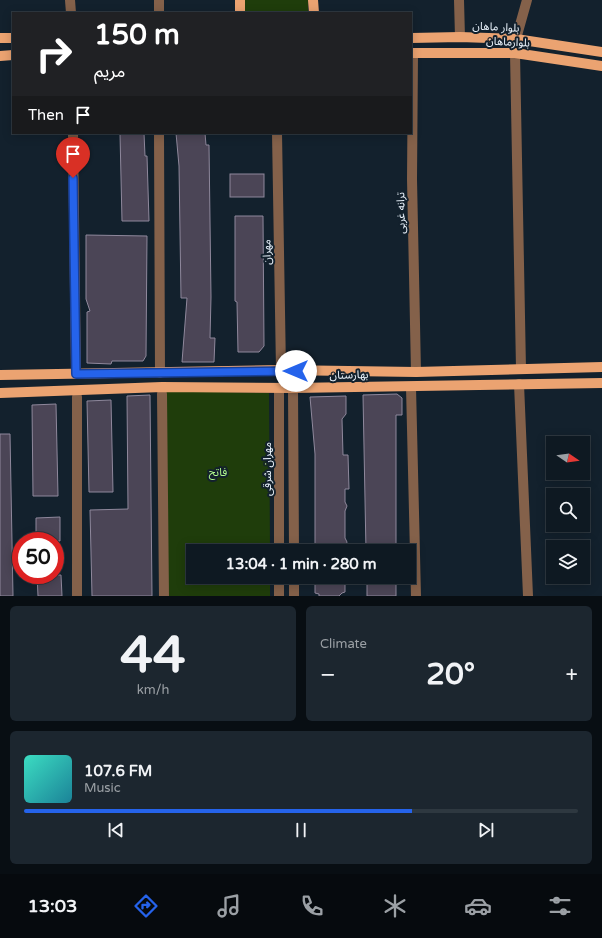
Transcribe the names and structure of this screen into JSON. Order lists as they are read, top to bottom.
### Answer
{
  "streets": {
    "main road": ["بلوار ماهان", "بلوارماهان", "بهارستان"],
    "street": ["ترانه غربی", "مهران", "مهران شرقی"]
  },
  "crossings": [
    ["بلوارماهان", "ترانه غربی"],
    ["ترانه غربی", "بهارستان"],
    ["مهران", "بهارستان"],
    ["بهارستان", "مهران شرقی"]
  ],
  "parks": ["فاتح"],
  "north": "right",
  "page": {
    "turn": ["150 m", "مریم"],
    "then": "Then",
    "limit": "50",
    "trip": "13:04 · 1 min · 280 m",
    "tile": [
      ["44", "km/h"],
      "Climate"
    ],
    "heat": ["−", "20°", "+"],
    "song": ["107.6 FM", "Music"],
    "tabs": "13:03"
  }
}
